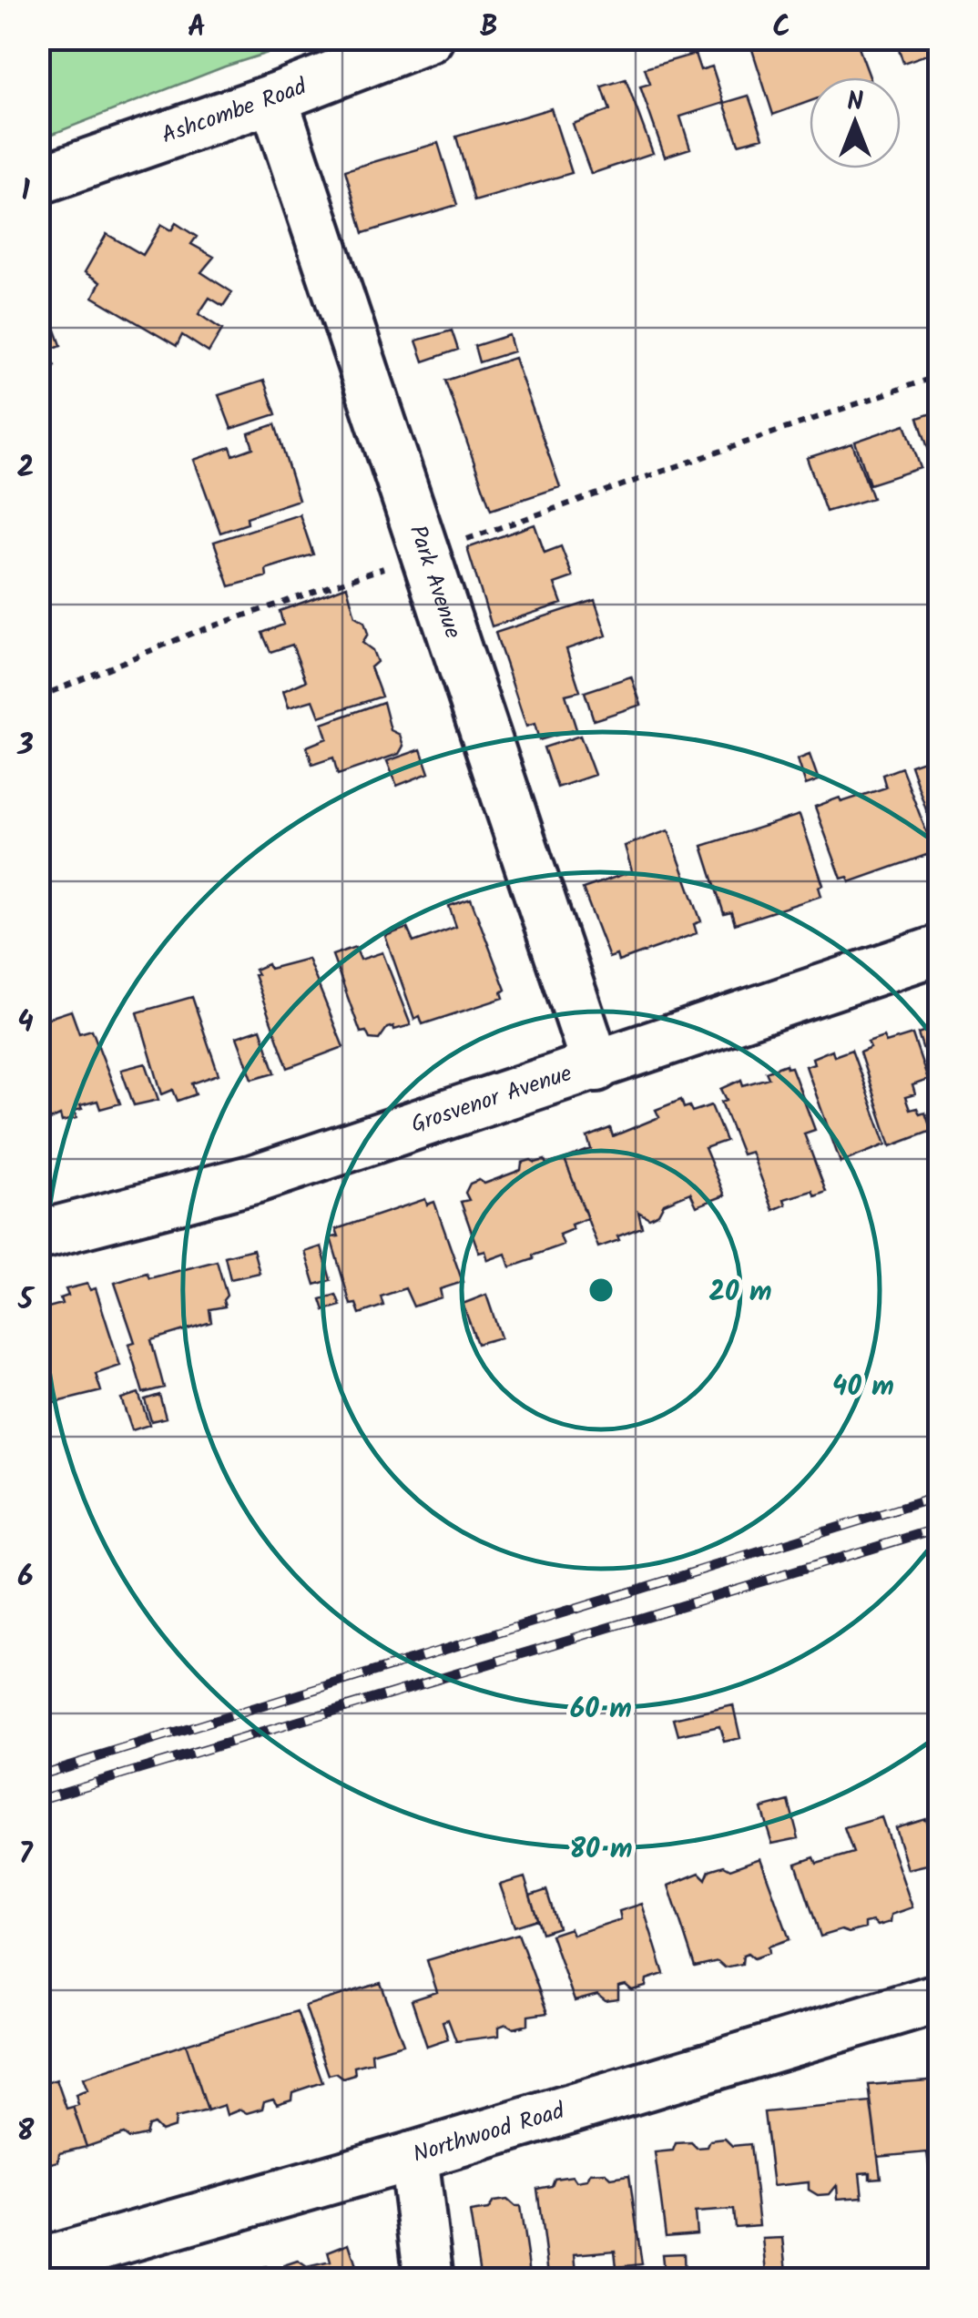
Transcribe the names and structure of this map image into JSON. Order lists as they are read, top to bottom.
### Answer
{
  "streets": {
    "street": [
      "Ashcombe Road",
      "Park Avenue",
      "Grosvenor Avenue",
      "Northwood Road"
    ]
  },
  "crossings": [
    ["Ashcombe Road", "Park Avenue"],
    ["Park Avenue", "Grosvenor Avenue"]
  ],
  "north": "top",
  "grid": {
    "columns": ["A", "B", "C"],
    "rows": [
      "1",
      "2",
      "3",
      "4",
      "5",
      "6",
      "7",
      "8"
    ]
  },
  "rings": [
    "20 m",
    "40 m",
    "60 m",
    "80 m"
  ]
}
